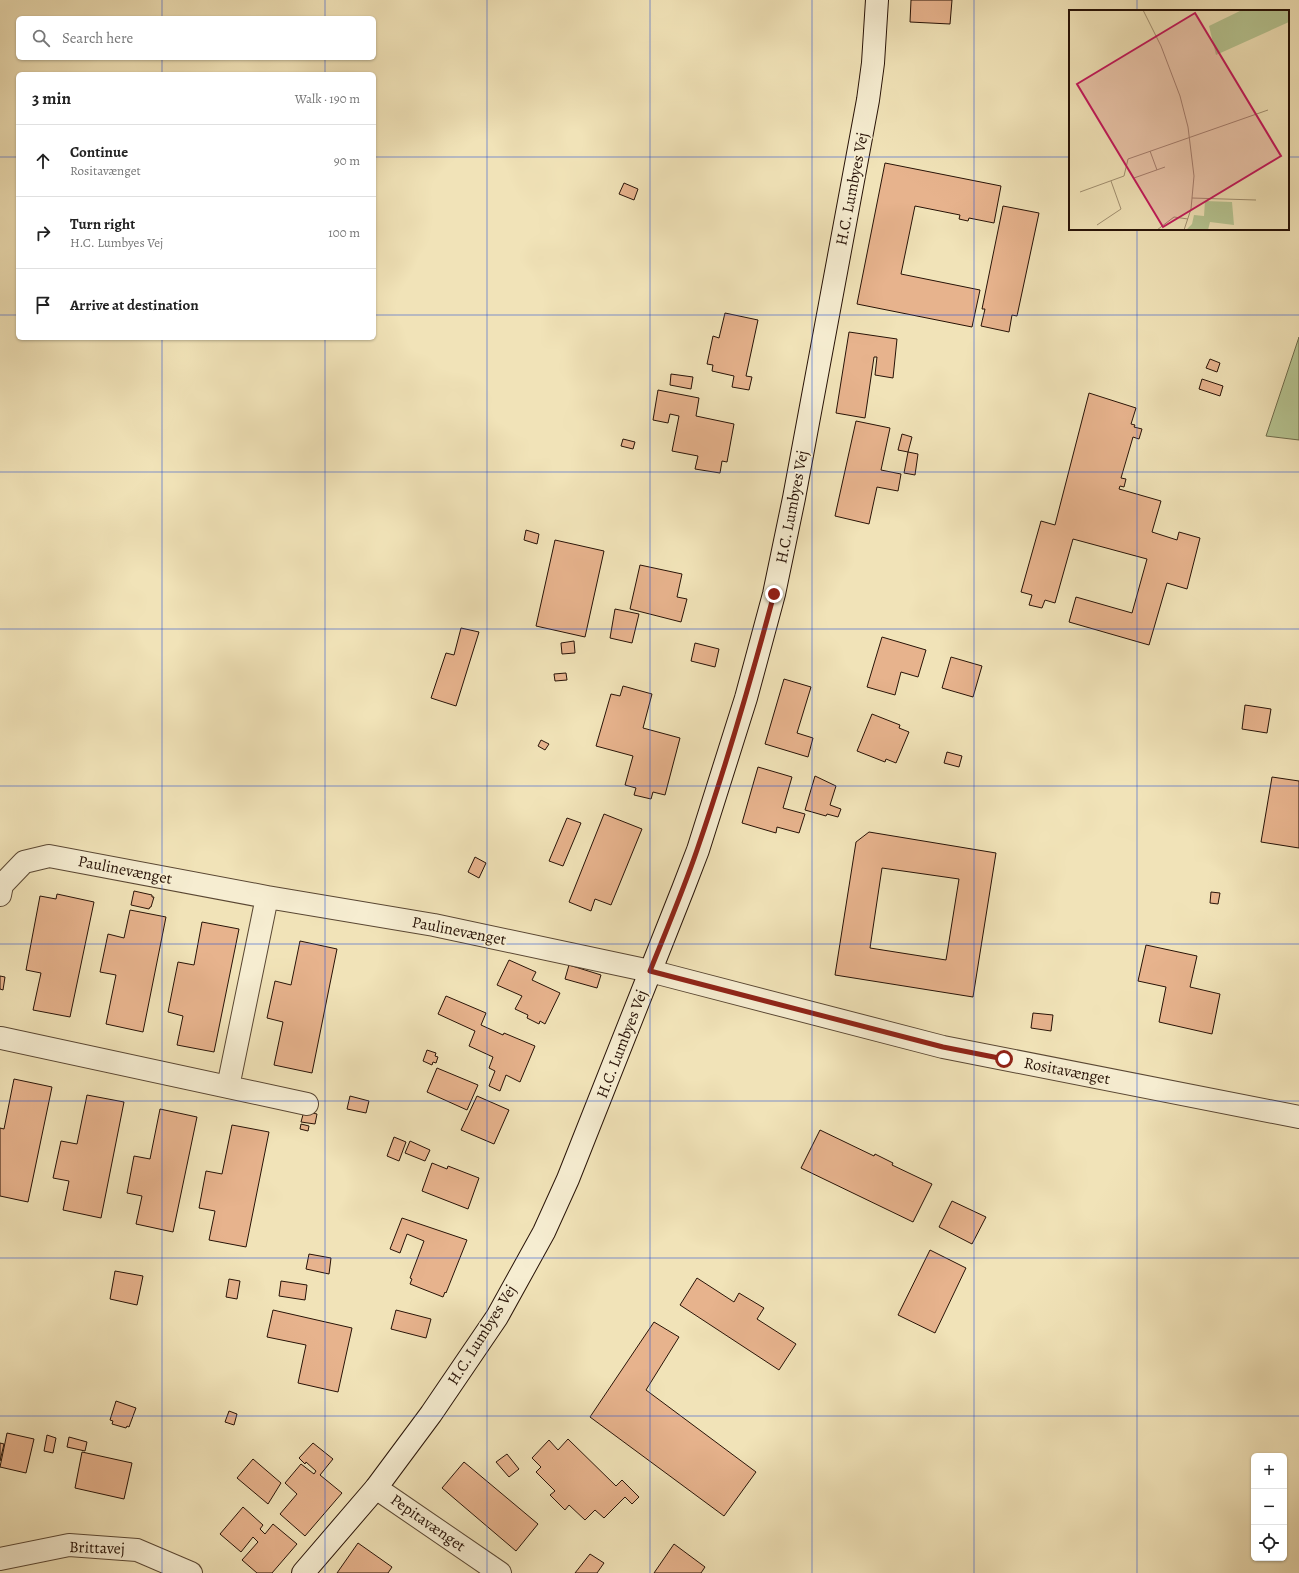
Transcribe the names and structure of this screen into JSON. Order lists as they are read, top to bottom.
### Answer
{
  "streets": {
    "street": [
      "H.C. Lumbyes Vej",
      "Paulinevænget",
      "Rositavænget",
      "Pepitavænget",
      "Brittavej"
    ]
  },
  "crossings": [
    ["H.C. Lumbyes Vej", "Paulinevænget"],
    ["H.C. Lumbyes Vej", "Rositavænget"],
    ["H.C. Lumbyes Vej", "Pepitavænget"],
    ["Paulinevænget", "Rositavænget"]
  ],
  "page": {
    "search": "Search here",
    "heading": ["3 min", "Walk · 190 m"],
    "list": [
      ["Continue", "Rositavænget", "90 m"],
      ["Turn right", "H.C. Lumbyes Vej", "100 m"],
      "Arrive at destination"
    ],
    "map_buttons": ["+", "−"]
  }
}
